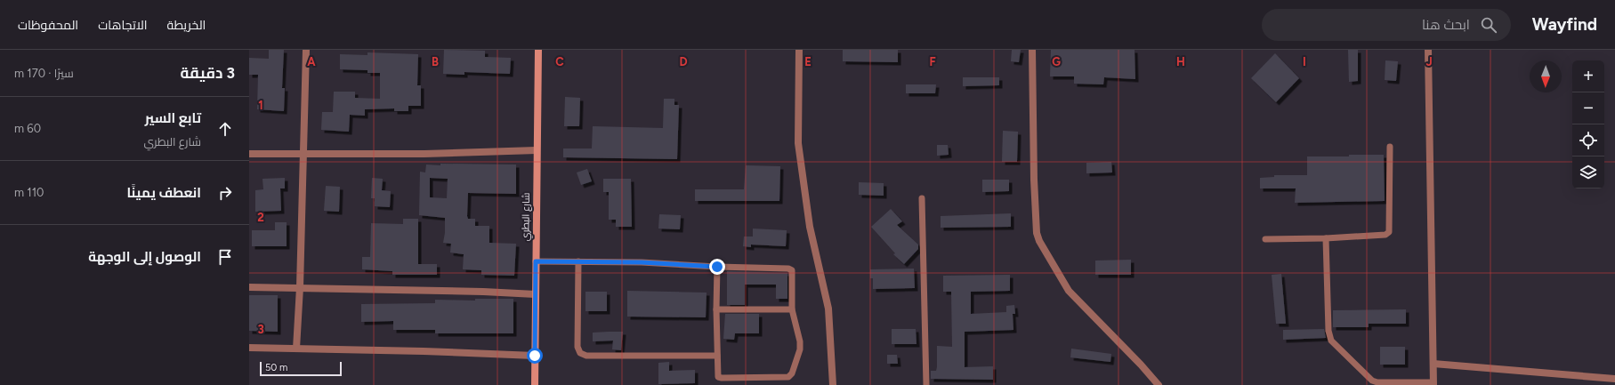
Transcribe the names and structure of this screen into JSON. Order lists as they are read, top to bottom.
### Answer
{
  "streets": {
    "main road": ["شارع البطري"]
  },
  "scale_bar": "50 m",
  "north": "bottom",
  "page": {
    "header": "Wayfind",
    "search": "ابحث هنا",
    "nav": ["الخريطة", "الاتجاهات", "المحفوظات"],
    "heading": ["3 دقيقة", "سيرًا · 170 m"],
    "map_buttons": ["+", "−"],
    "list": [
      ["تابع السير", "شارع البطري", "60 m"],
      ["انعطف يمينًا", "110 m"],
      "الوصول إلى الوجهة"
    ],
    "scale": "50 m"
  },
  "grid": {
    "columns": [
      "A",
      "B",
      "C",
      "D",
      "E",
      "F",
      "G",
      "H",
      "I",
      "J"
    ],
    "rows": ["1", "2", "3"]
  }
}
